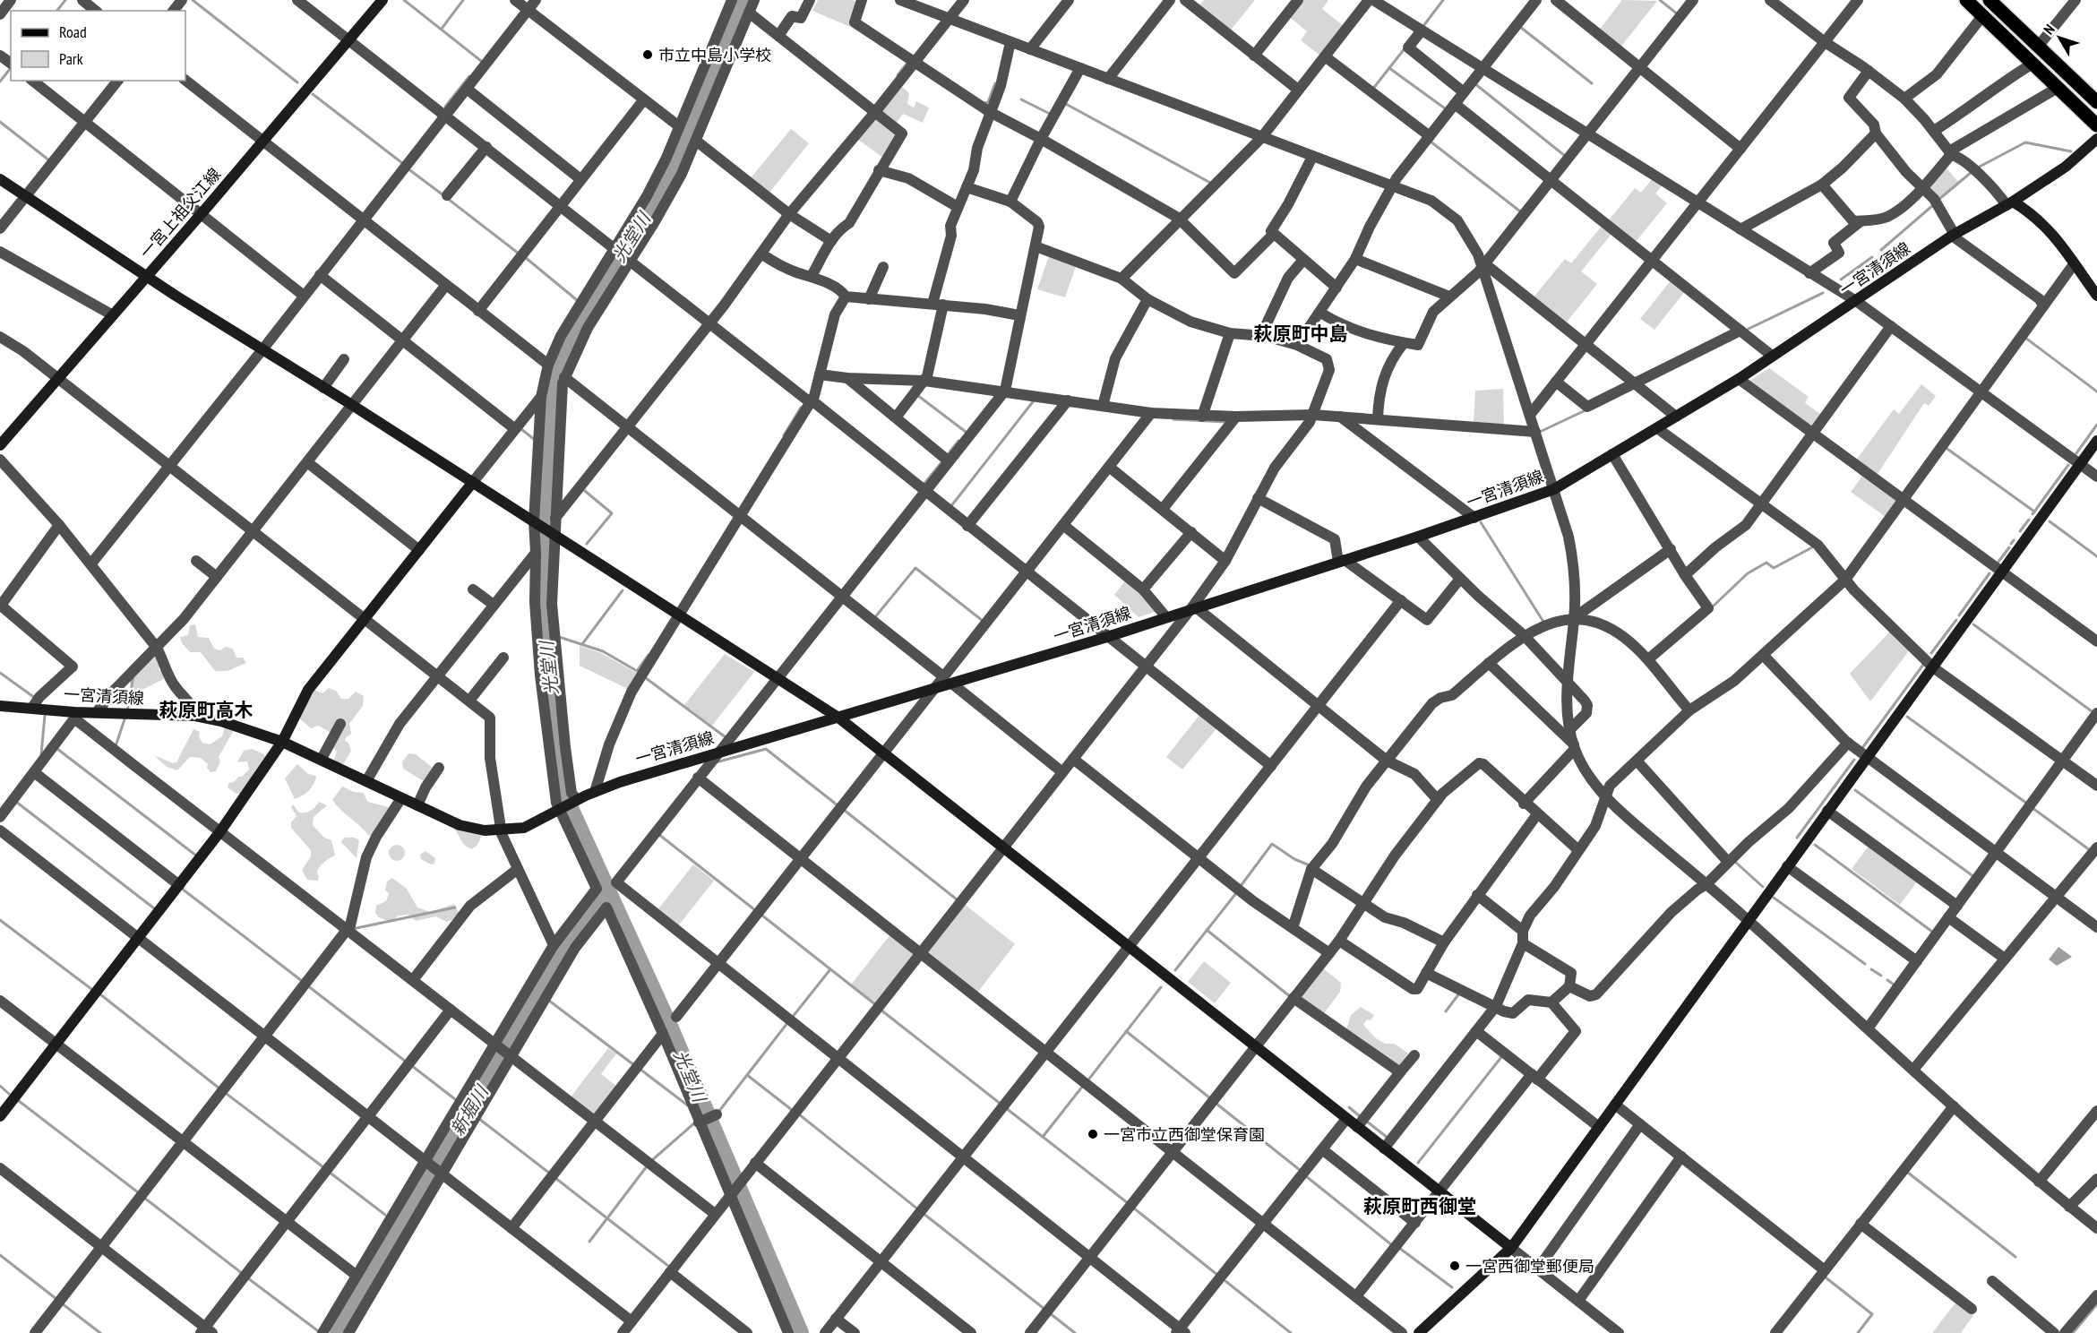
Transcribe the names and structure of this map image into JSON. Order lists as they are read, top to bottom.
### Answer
{
  "streets": {
    "street": ["一宮上祖父江線", "一宮清須線"]
  },
  "districts": ["萩原町中島", "萩原町高木", "萩原町西御堂"],
  "water": ["光堂川", "新堀川"],
  "places": ["市立中島小学校", "一宮市立西御堂保育園", "一宮西御堂郵便局"],
  "legend": ["Road", "Park"],
  "north": "top left"
}
